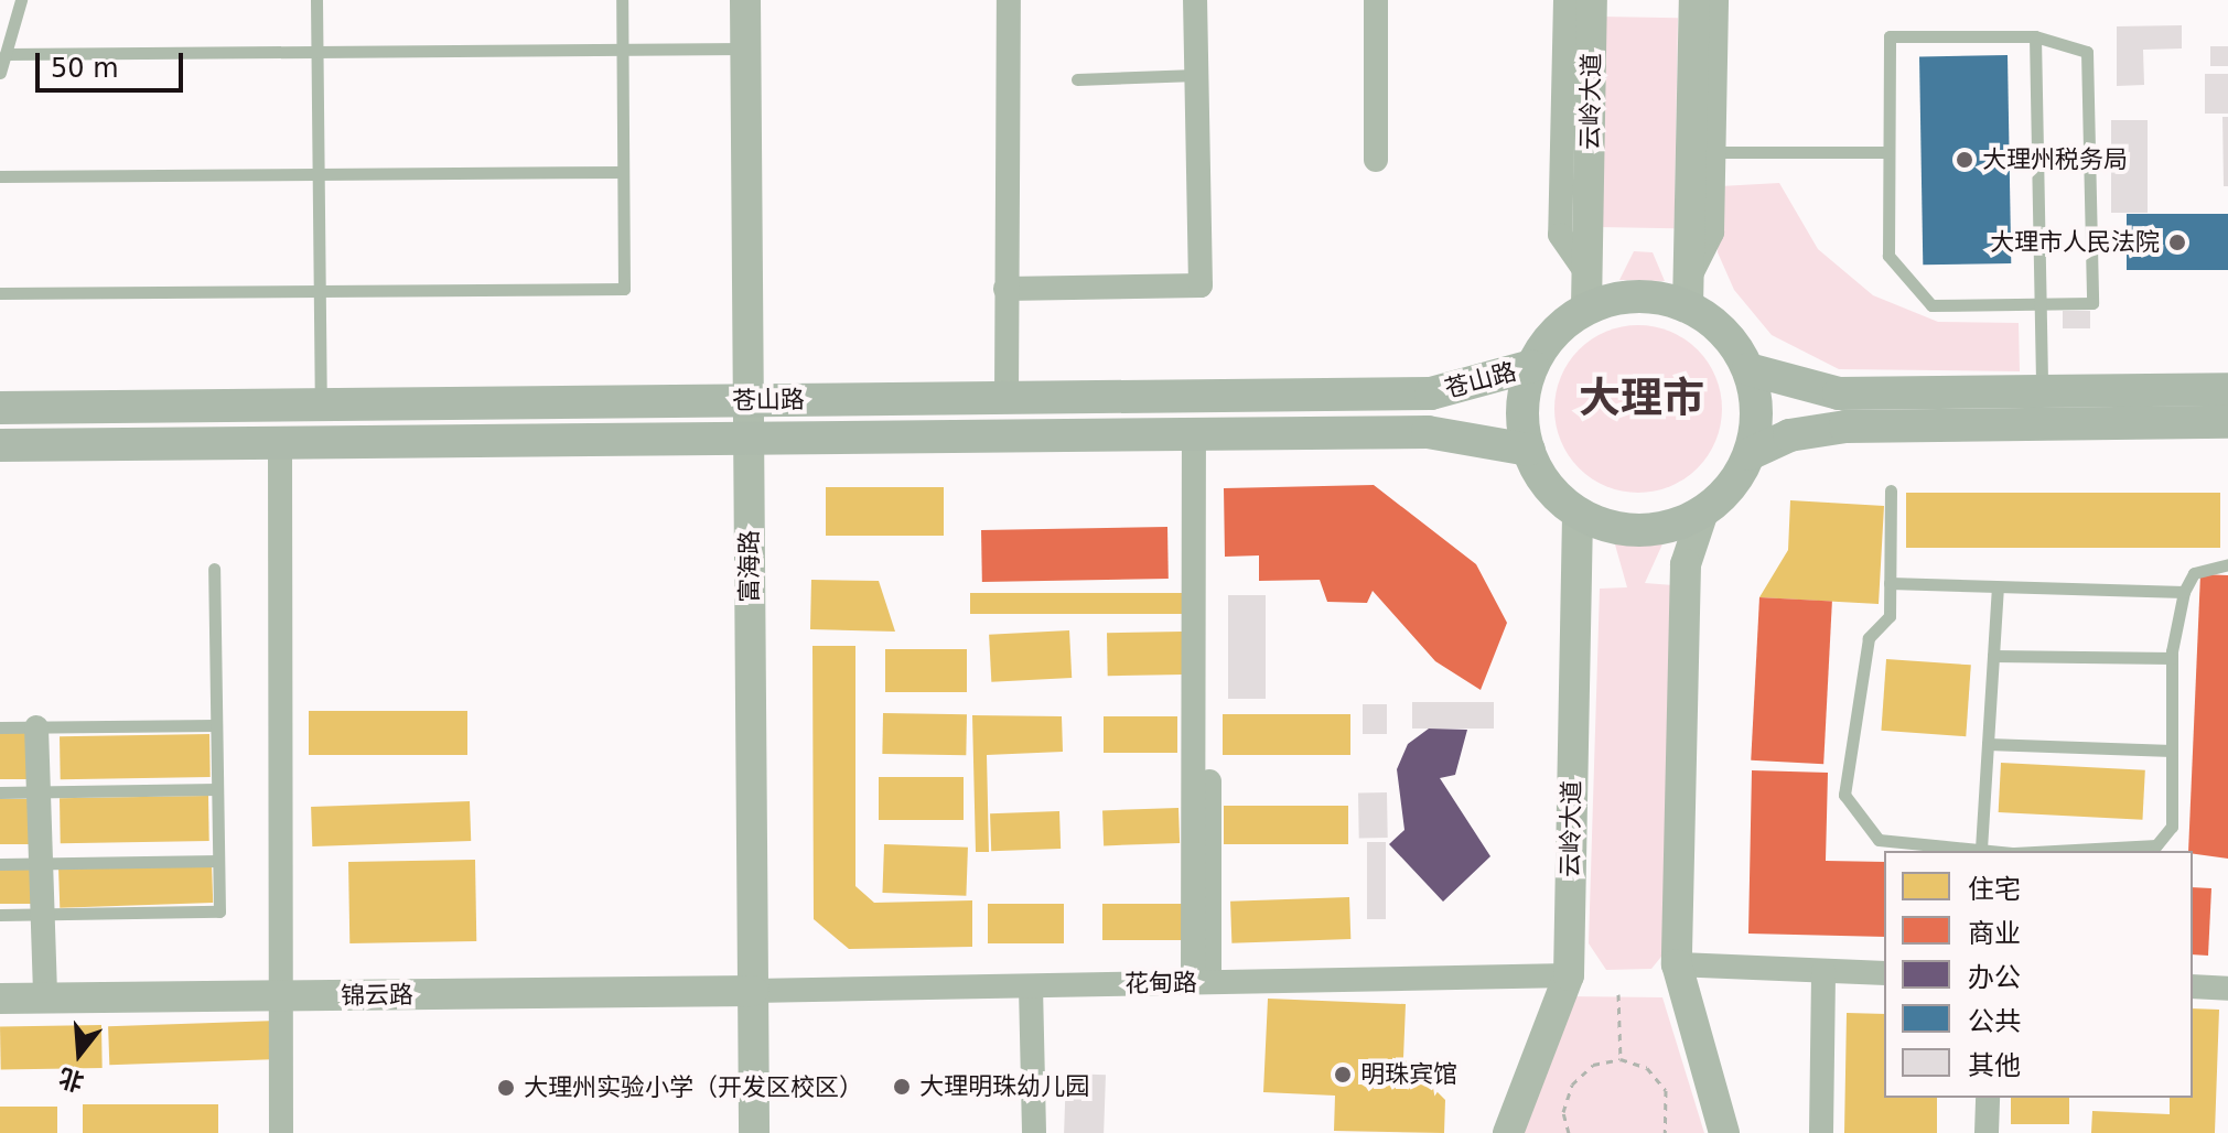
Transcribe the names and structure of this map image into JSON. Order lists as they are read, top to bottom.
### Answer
{
  "streets": {
    "main road": ["苍山路"],
    "street": [
      "云岭大道",
      "富海路",
      "花甸路",
      "锦云路"
    ]
  },
  "crossings": [
    ["云岭大道", "苍山路"],
    ["云岭大道", "花甸路"],
    ["苍山路", "富海路"],
    ["富海路", "花甸路"],
    ["富海路", "锦云路"],
    ["花甸路", "锦云路"]
  ],
  "districts": ["大理市"],
  "places": [
    "大理州税务局",
    "大理市人民法院",
    "明珠宾馆",
    "大理明珠幼儿园",
    "大理州实验小学（开发区校区）"
  ],
  "legend": [
    "住宅",
    "商业",
    "办公",
    "公共",
    "其他"
  ],
  "scale_bar": "50 m",
  "north": "bottom"
}
